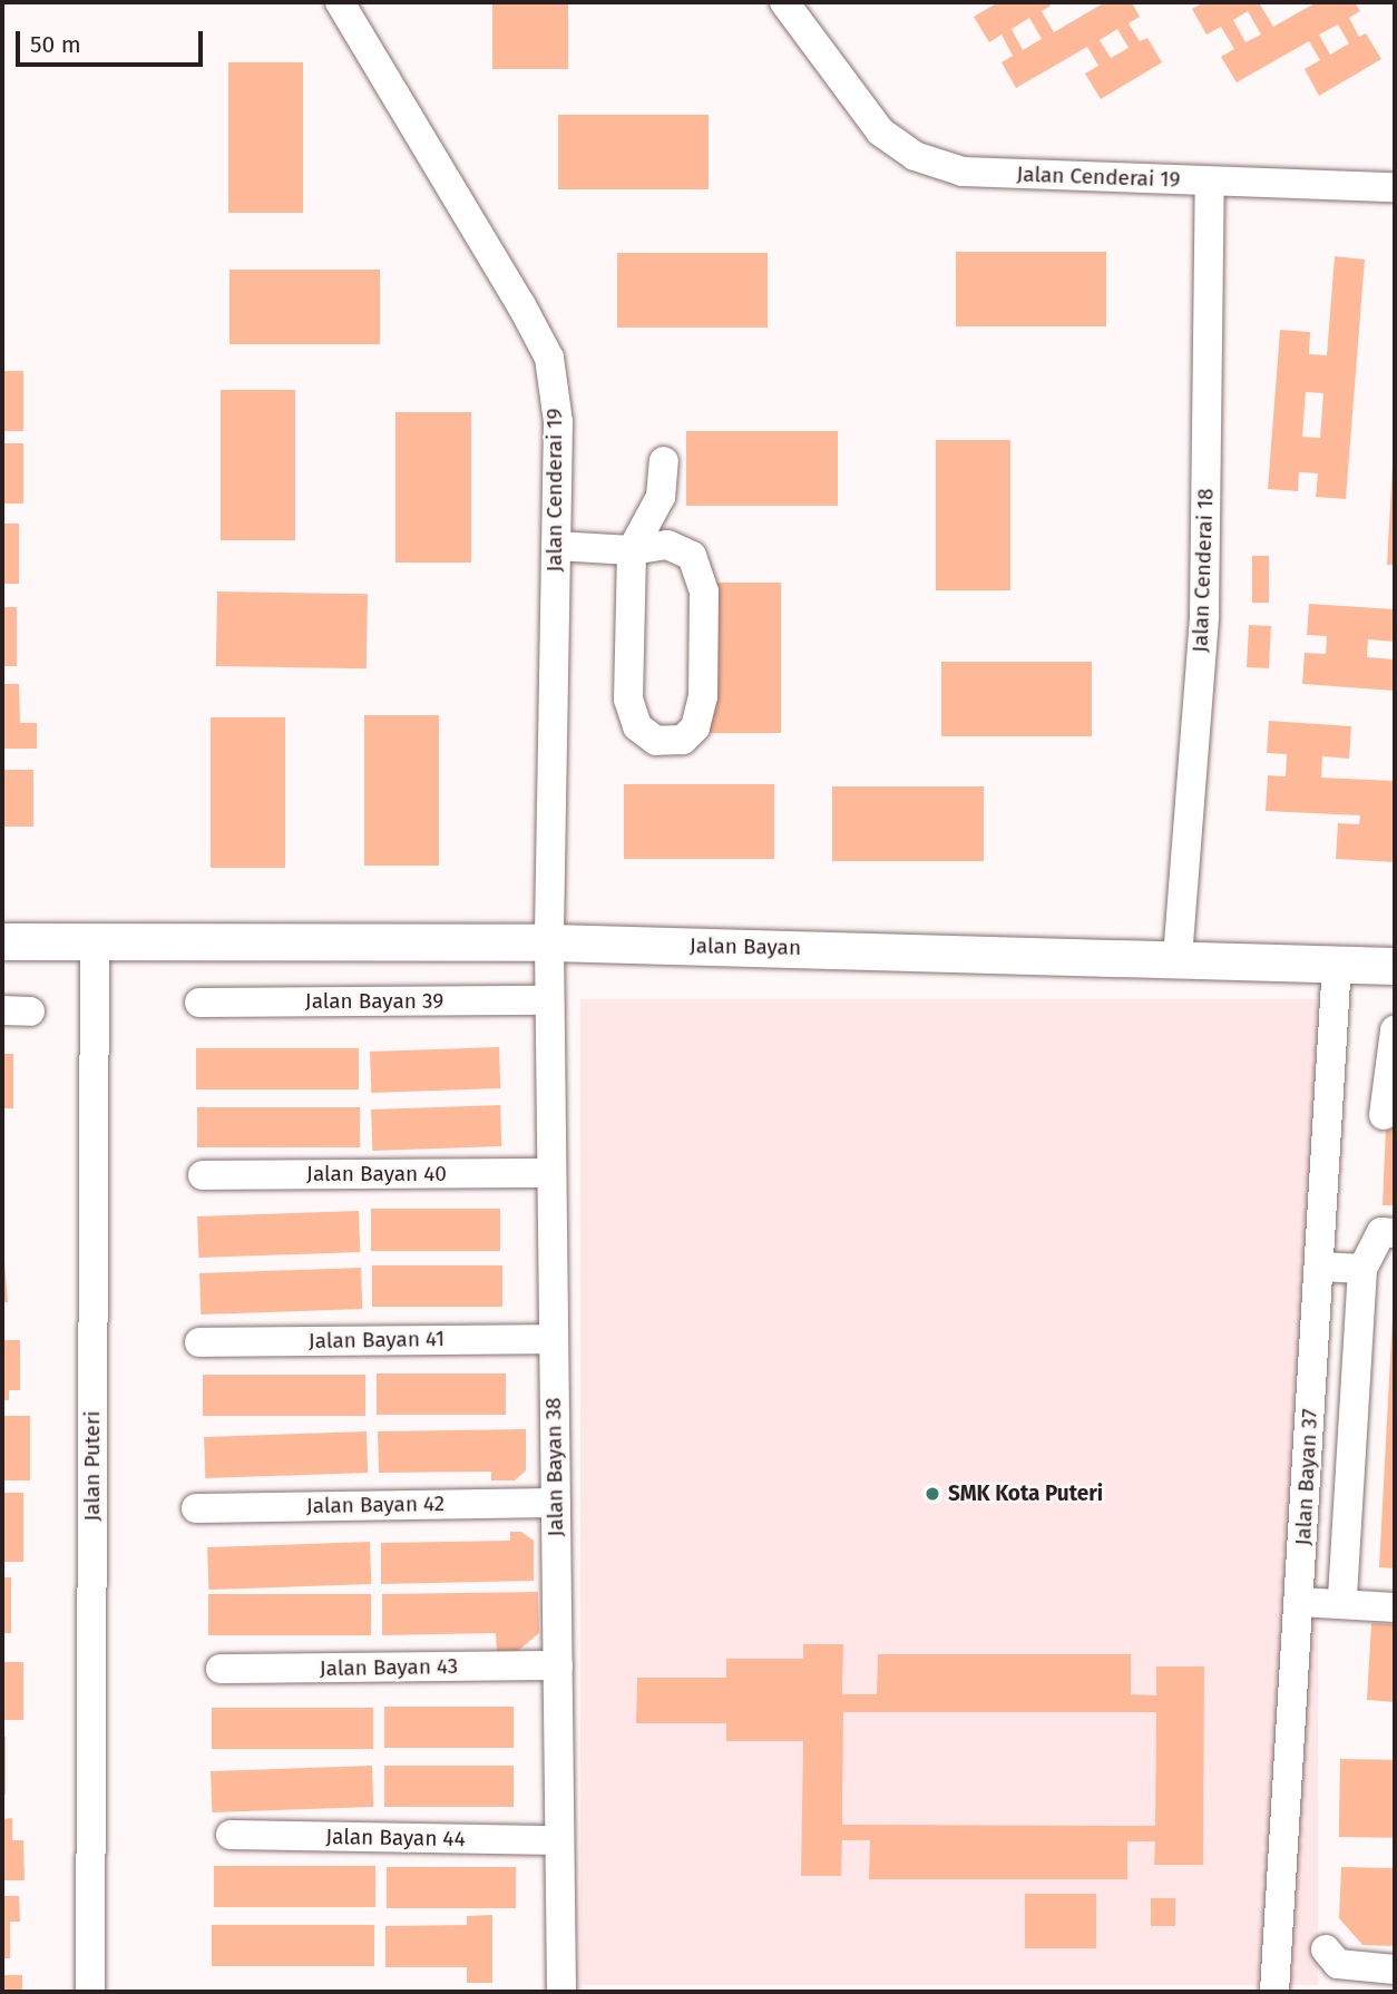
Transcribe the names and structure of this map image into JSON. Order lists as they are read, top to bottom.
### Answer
{
  "streets": {
    "street": [
      "Jalan Cenderai 19",
      "Jalan Cenderai 18",
      "Jalan Bayan",
      "Jalan Bayan 39",
      "Jalan Bayan 40",
      "Jalan Bayan 41",
      "Jalan Puteri",
      "Jalan Bayan 38",
      "Jalan Bayan 37",
      "Jalan Bayan 42",
      "Jalan Bayan 43",
      "Jalan Bayan 44"
    ]
  },
  "crossings": [
    ["Jalan Cenderai 19", "Jalan Cenderai 18"],
    ["Jalan Cenderai 19", "Jalan Bayan"],
    ["Jalan Cenderai 19", "Jalan Bayan 38"],
    ["Jalan Cenderai 18", "Jalan Bayan"],
    ["Jalan Bayan", "Jalan Puteri"],
    ["Jalan Bayan", "Jalan Bayan 38"],
    ["Jalan Bayan", "Jalan Bayan 37"],
    ["Jalan Bayan 39", "Jalan Bayan 38"],
    ["Jalan Bayan 40", "Jalan Bayan 38"],
    ["Jalan Bayan 41", "Jalan Bayan 38"],
    ["Jalan Bayan 38", "Jalan Bayan 42"],
    ["Jalan Bayan 38", "Jalan Bayan 43"],
    ["Jalan Bayan 38", "Jalan Bayan 44"]
  ],
  "places": ["SMK Kota Puteri"],
  "scale_bar": "50 m"
}
